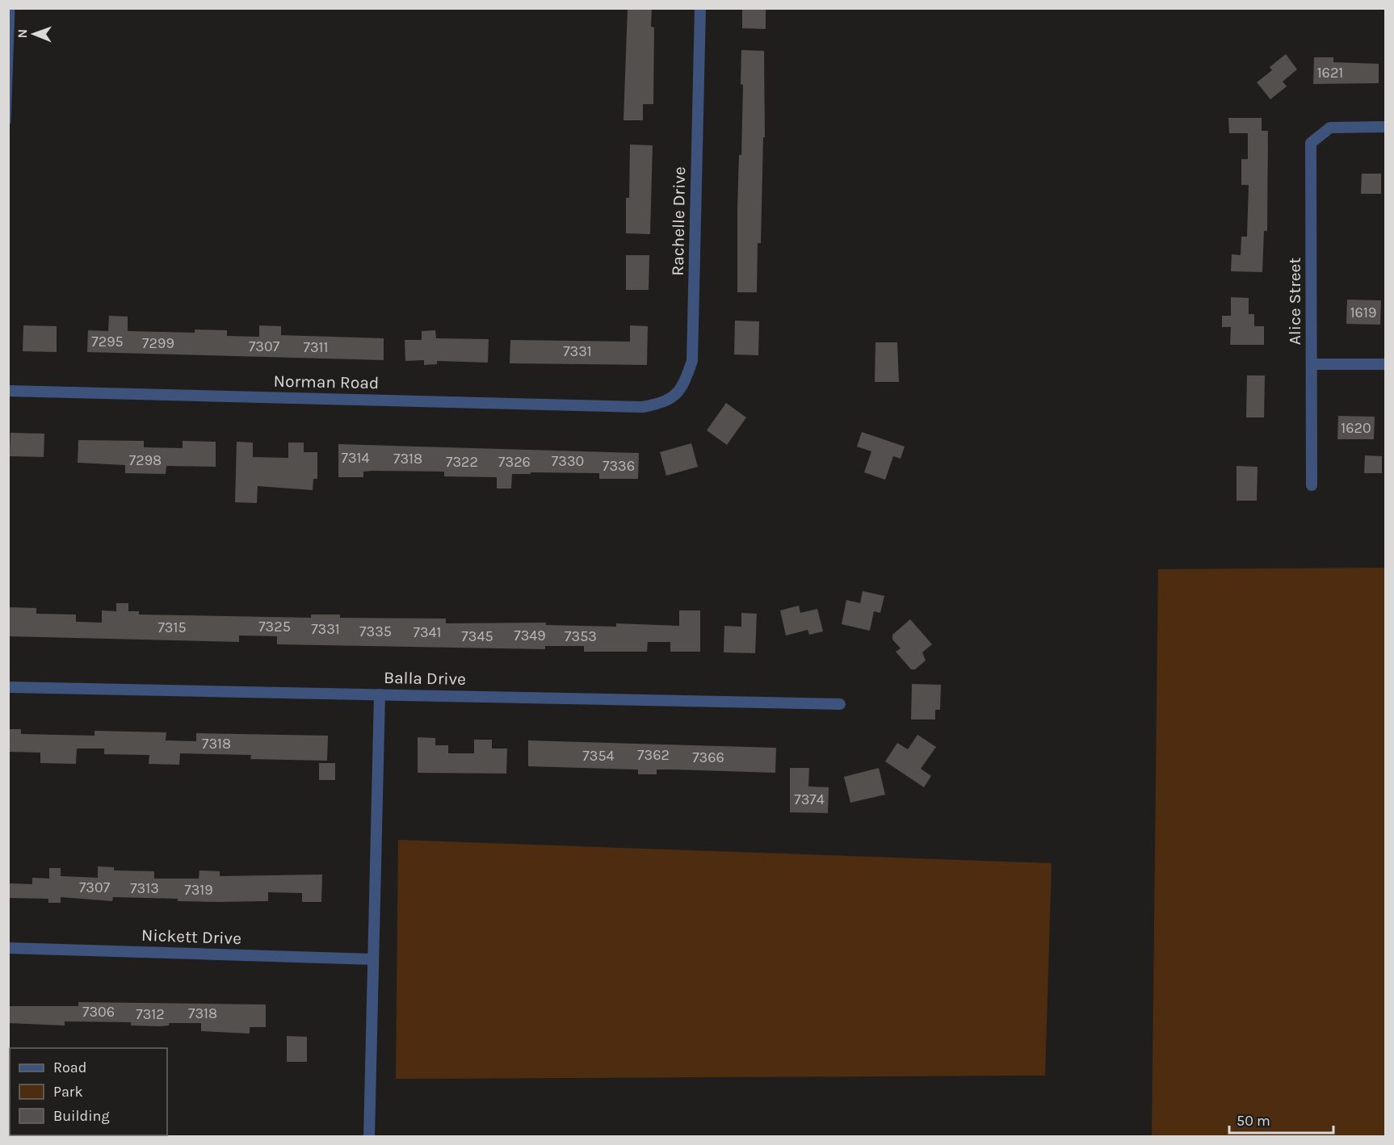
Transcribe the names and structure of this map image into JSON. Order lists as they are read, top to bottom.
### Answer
{
  "streets": {
    "street": [
      "Rachelle Drive",
      "Alice Street",
      "Norman Road",
      "Balla Drive",
      "Nickett Drive"
    ]
  },
  "crossings": [
    ["Rachelle Drive", "Norman Road"]
  ],
  "house_numbers": [
    "1621",
    "1619",
    "7295",
    "7299",
    "7307",
    "7311",
    "7331",
    "1620",
    "7314",
    "7318",
    "7298",
    "7330",
    "7322",
    "7326",
    "7336",
    "7325",
    "7315",
    "7331",
    "7335",
    "7341",
    "7349",
    "7345",
    "7353",
    "7318",
    "7362",
    "7354",
    "7366",
    "7374",
    "7307",
    "7313",
    "7319",
    "7306",
    "7318",
    "7312"
  ],
  "legend": ["Road", "Park", "Building"],
  "scale_bar": "50 m",
  "north": "left"
}
